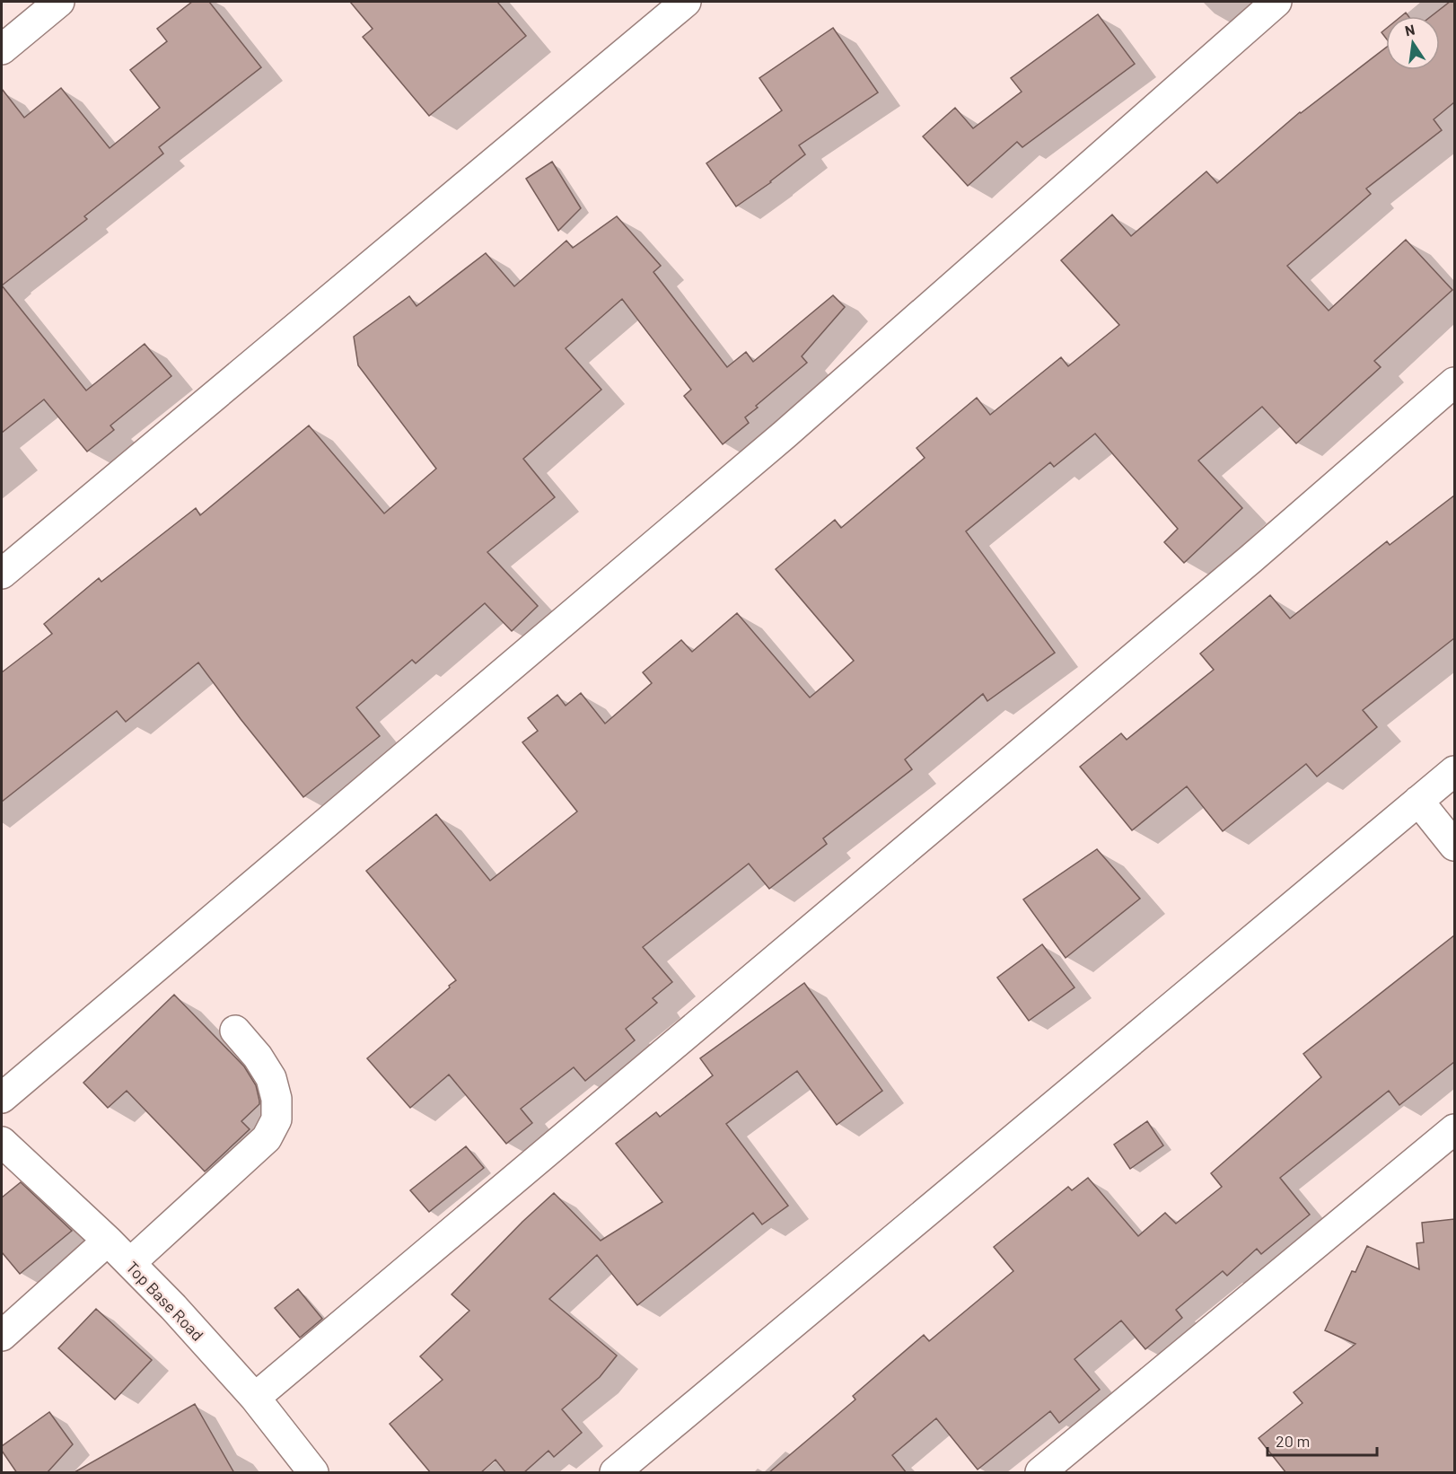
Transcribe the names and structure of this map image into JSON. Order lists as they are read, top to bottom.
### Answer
{
  "streets": {
    "street": ["Top Base Road"]
  },
  "scale_bar": "20 m",
  "north": "top"
}
